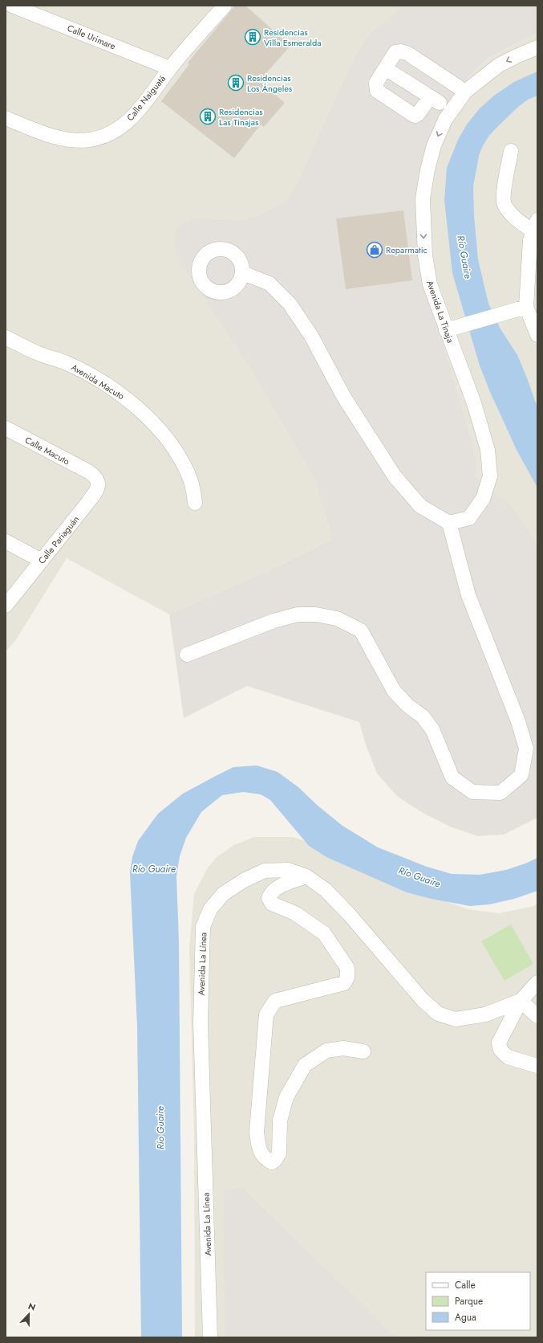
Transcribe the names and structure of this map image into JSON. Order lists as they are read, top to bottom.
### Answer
{
  "streets": {
    "street": [
      "Calle Urimare",
      "Calle Naiguatá",
      "Avenida La Tinaja",
      "Avenida Macuto",
      "Calle Macuto",
      "Calle Pariaguán",
      "Avenida La Línea"
    ]
  },
  "crossings": [
    ["Calle Urimare", "Calle Naiguatá"],
    ["Calle Macuto", "Calle Pariaguán"]
  ],
  "one_way": ["Avenida La Tinaja"],
  "water": ["Río Guaire"],
  "places": {
    "building": ["Residencias Villa Esmeralda", "Residencias Los Ángeles", "Residencias Las Tinajas"],
    "shop": ["Reparmatic"]
  },
  "legend": ["Calle", "Parque", "Agua"],
  "north": "top"
}
